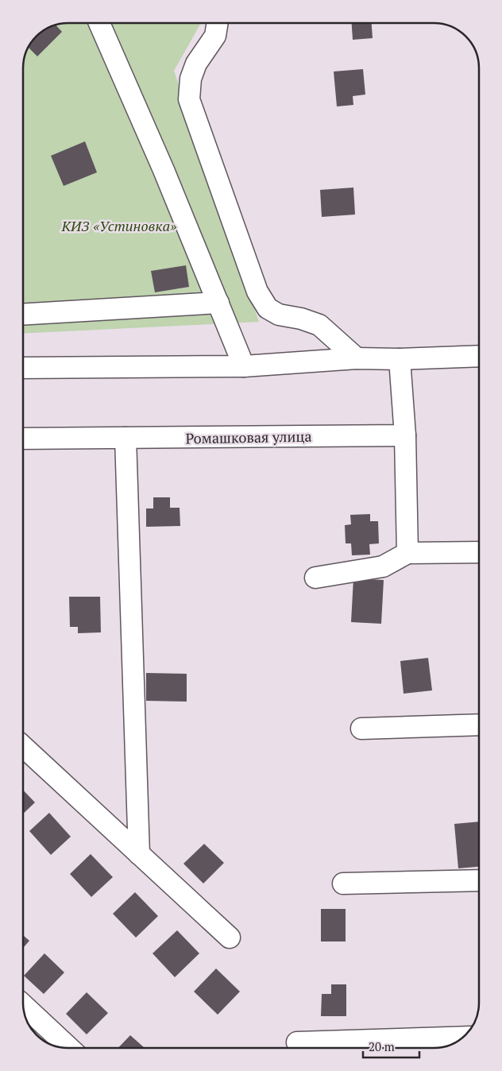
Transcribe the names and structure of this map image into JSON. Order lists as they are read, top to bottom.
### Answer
{
  "streets": {
    "street": ["Ромашковая улица"]
  },
  "parks": ["КИЗ «Устиновка»"],
  "scale_bar": "20 m"
}
